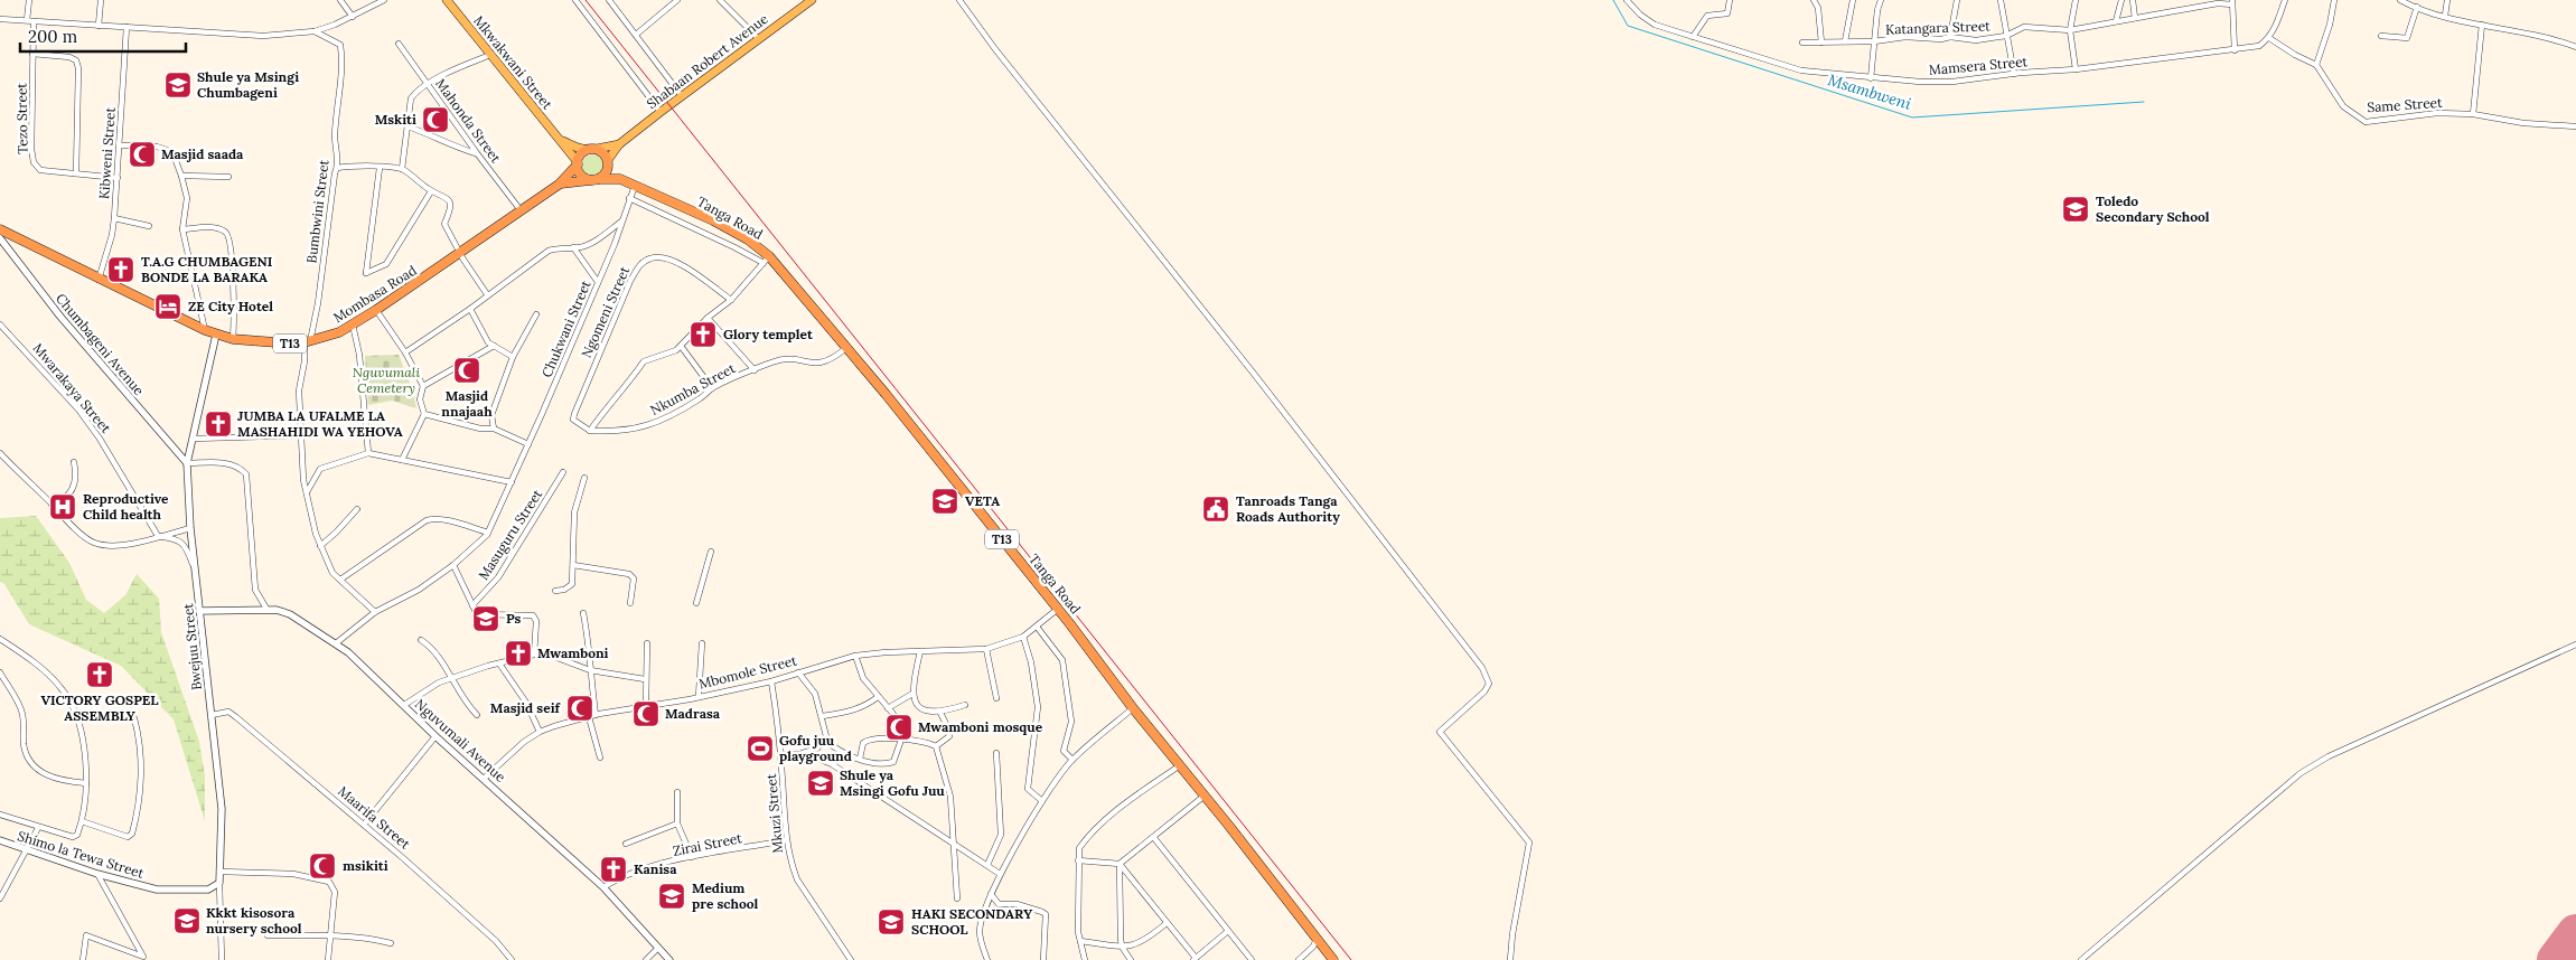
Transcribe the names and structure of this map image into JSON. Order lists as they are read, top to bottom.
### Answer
{
  "streets": {
    "highway": ["Tanga Road", "Mombasa Road", "T13"],
    "main road": ["Shabaan Robert Avenue", "Mkwakwani Street"],
    "street": [
      "Katangara Street",
      "Mamsera Street",
      "Same Street",
      "Tezo Street",
      "Mahonda Street",
      "Kibweni Street",
      "Bumbwini Street",
      "Ngomeni Street",
      "Chukwani Street",
      "Chumbageni Avenue",
      "Mwarakaya Street",
      "Nkumba Street",
      "Masuguru Street",
      "Bwejuu Street",
      "Mbomole Street",
      "Nguvumali Avenue",
      "Mkuzi Street",
      "Maarifa Street",
      "Zirai Street",
      "Shimo la Tewa Street"
    ]
  },
  "crossings": [
    ["Mkwakwani Street", "Mombasa Road"],
    ["Mkwakwani Street", "T13"],
    ["Tezo Street", "Kibweni Street"],
    ["Mahonda Street", "Mombasa Road"],
    ["Kibweni Street", "Mombasa Road"],
    ["Bumbwini Street", "Mombasa Road"],
    ["Tanga Road", "Chukwani Street"],
    ["Tanga Road", "T13"],
    ["Tanga Road", "Nkumba Street"],
    ["Tanga Road", "Mbomole Street"],
    ["Mombasa Road", "T13"],
    ["Mombasa Road", "Bwejuu Street"],
    ["Ngomeni Street", "Nkumba Street"],
    ["Chumbageni Avenue", "Bwejuu Street"],
    ["Bwejuu Street", "Nguvumali Avenue"],
    ["Bwejuu Street", "Maarifa Street"],
    ["Bwejuu Street", "Shimo la Tewa Street"],
    ["Mbomole Street", "Nguvumali Avenue"],
    ["Mbomole Street", "Mkuzi Street"],
    ["Nguvumali Avenue", "Zirai Street"],
    ["Mkuzi Street", "Zirai Street"]
  ],
  "water": ["Msambweni"],
  "parks": ["Nguvumali Cemetery"],
  "places": {
    "school or university": [
      "Shule ya Msingi Chumbageni",
      "Toledo Secondary School",
      "VETA",
      "Ps",
      "Shule ya Msingi Gofu Juu",
      "Medium pre school",
      "Kkkt kisosora nursery school",
      "HAKI SECONDARY SCHOOL"
    ],
    "mosque": [
      "Mskiti",
      "Masjid saada",
      "Masjid nnajaah",
      "Masjid seif",
      "Madrasa",
      "Mwamboni mosque",
      "msikiti"
    ],
    "church": [
      "T.A.G CHUMBAGENI BONDE LA BARAKA",
      "Glory templet",
      "JUMBA LA UFALME LA MASHAHIDI WA YEHOVA",
      "Mwamboni",
      "VICTORY GOSPEL ASSEMBLY",
      "Kanisa"
    ],
    "hotel": ["ZE City Hotel"],
    "hospital": ["Reproductive Child health"],
    "public building": ["Tanroads Tanga Roads Authority"],
    "sports": ["Gofu juu playground"]
  },
  "scale_bar": "200 m"
}
